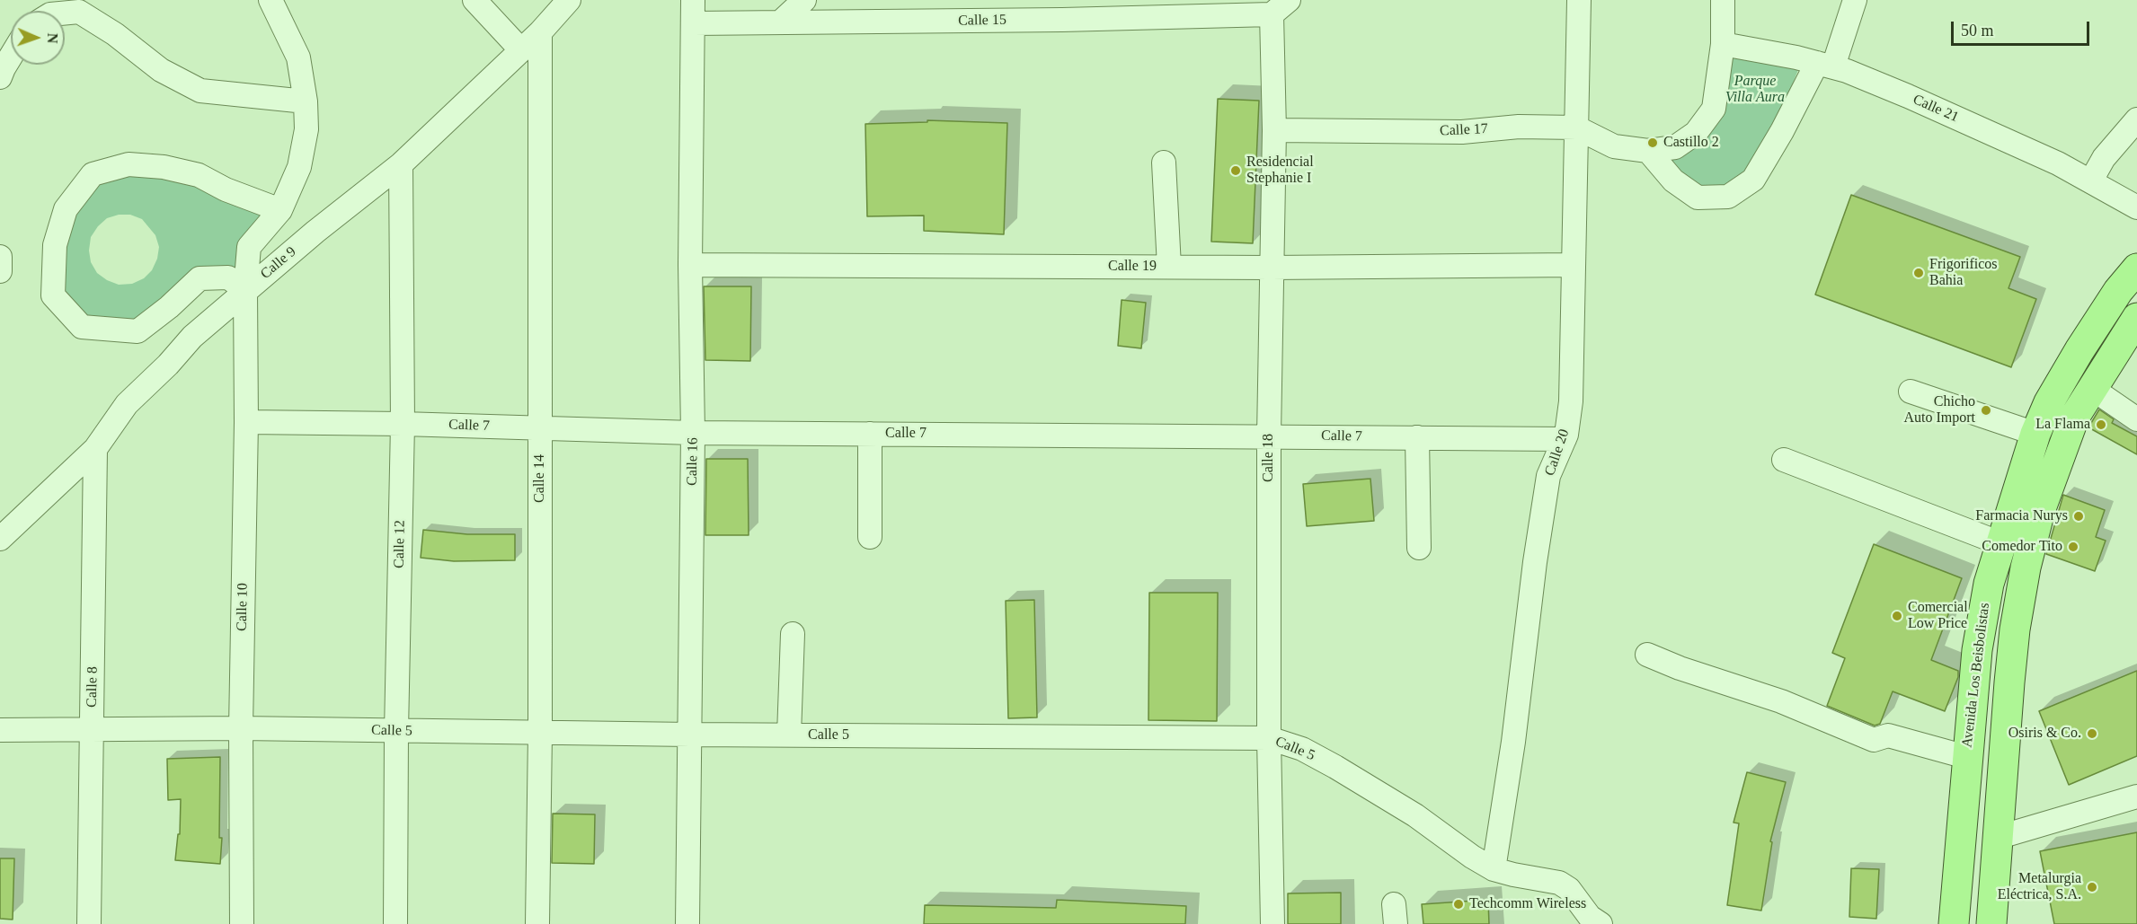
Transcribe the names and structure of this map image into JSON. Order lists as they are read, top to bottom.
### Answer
{
  "streets": {
    "main road": ["Avenida Los Beisbolistas"],
    "street": [
      "Calle 15",
      "Calle 21",
      "Calle 17",
      "Calle 9",
      "Calle 19",
      "Calle 7",
      "Calle 20",
      "Calle 18",
      "Calle 16",
      "Calle 14",
      "Calle 12",
      "Calle 10",
      "Calle 8",
      "Calle 5"
    ]
  },
  "crossings": [
    ["Calle 15", "Calle 18"],
    ["Calle 15", "Calle 16"],
    ["Calle 21", "Calle 17"],
    ["Calle 17", "Calle 20"],
    ["Calle 17", "Calle 18"],
    ["Calle 9", "Calle 14"],
    ["Calle 9", "Calle 12"],
    ["Calle 9", "Calle 10"],
    ["Calle 9", "Calle 8"],
    ["Calle 19", "Calle 20"],
    ["Calle 19", "Calle 18"],
    ["Calle 19", "Calle 16"],
    ["Calle 7", "Calle 20"],
    ["Calle 7", "Calle 18"],
    ["Calle 7", "Calle 16"],
    ["Calle 7", "Calle 14"],
    ["Calle 7", "Calle 12"],
    ["Calle 7", "Calle 10"],
    ["Calle 20", "Calle 5"],
    ["Calle 18", "Calle 5"],
    ["Calle 16", "Calle 5"],
    ["Calle 14", "Calle 5"],
    ["Calle 12", "Calle 5"],
    ["Calle 10", "Calle 5"],
    ["Calle 8", "Calle 5"]
  ],
  "parks": ["Parque Villa Aura"],
  "places": [
    "Castillo 2",
    "Residencial Stephanie I",
    "Frigorificos Bahia",
    "Chicho Auto Import",
    "La Flama",
    "Farmacia Nurys",
    "Comedor Tito",
    "Comercial Low Price",
    "Osiris & Co.",
    "Metalurgia Eléctrica, S.A.",
    "Techcomm Wireless"
  ],
  "scale_bar": "50 m",
  "north": "right"
}
